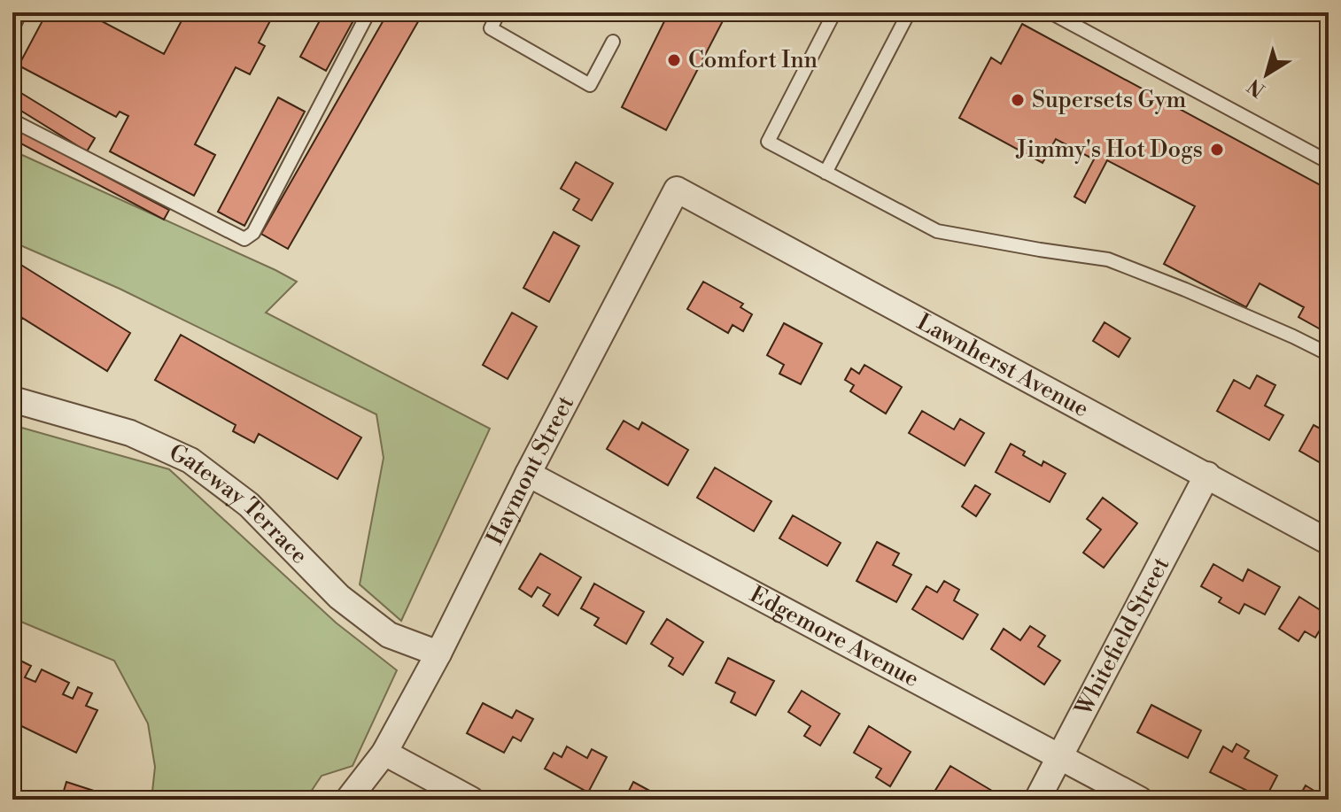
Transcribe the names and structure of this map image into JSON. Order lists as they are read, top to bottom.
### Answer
{
  "streets": {
    "street": [
      "Lawnherst Avenue",
      "Haymont Street",
      "Gateway Terrace",
      "Edgemore Avenue",
      "Whitefield Street"
    ]
  },
  "crossings": [
    ["Lawnherst Avenue", "Haymont Street"],
    ["Lawnherst Avenue", "Whitefield Street"],
    ["Haymont Street", "Gateway Terrace"],
    ["Haymont Street", "Edgemore Avenue"],
    ["Edgemore Avenue", "Whitefield Street"]
  ],
  "places": ["Comfort Inn", "Supersets Gym", "Jimmy's Hot Dogs"],
  "north": "bottom left"
}
